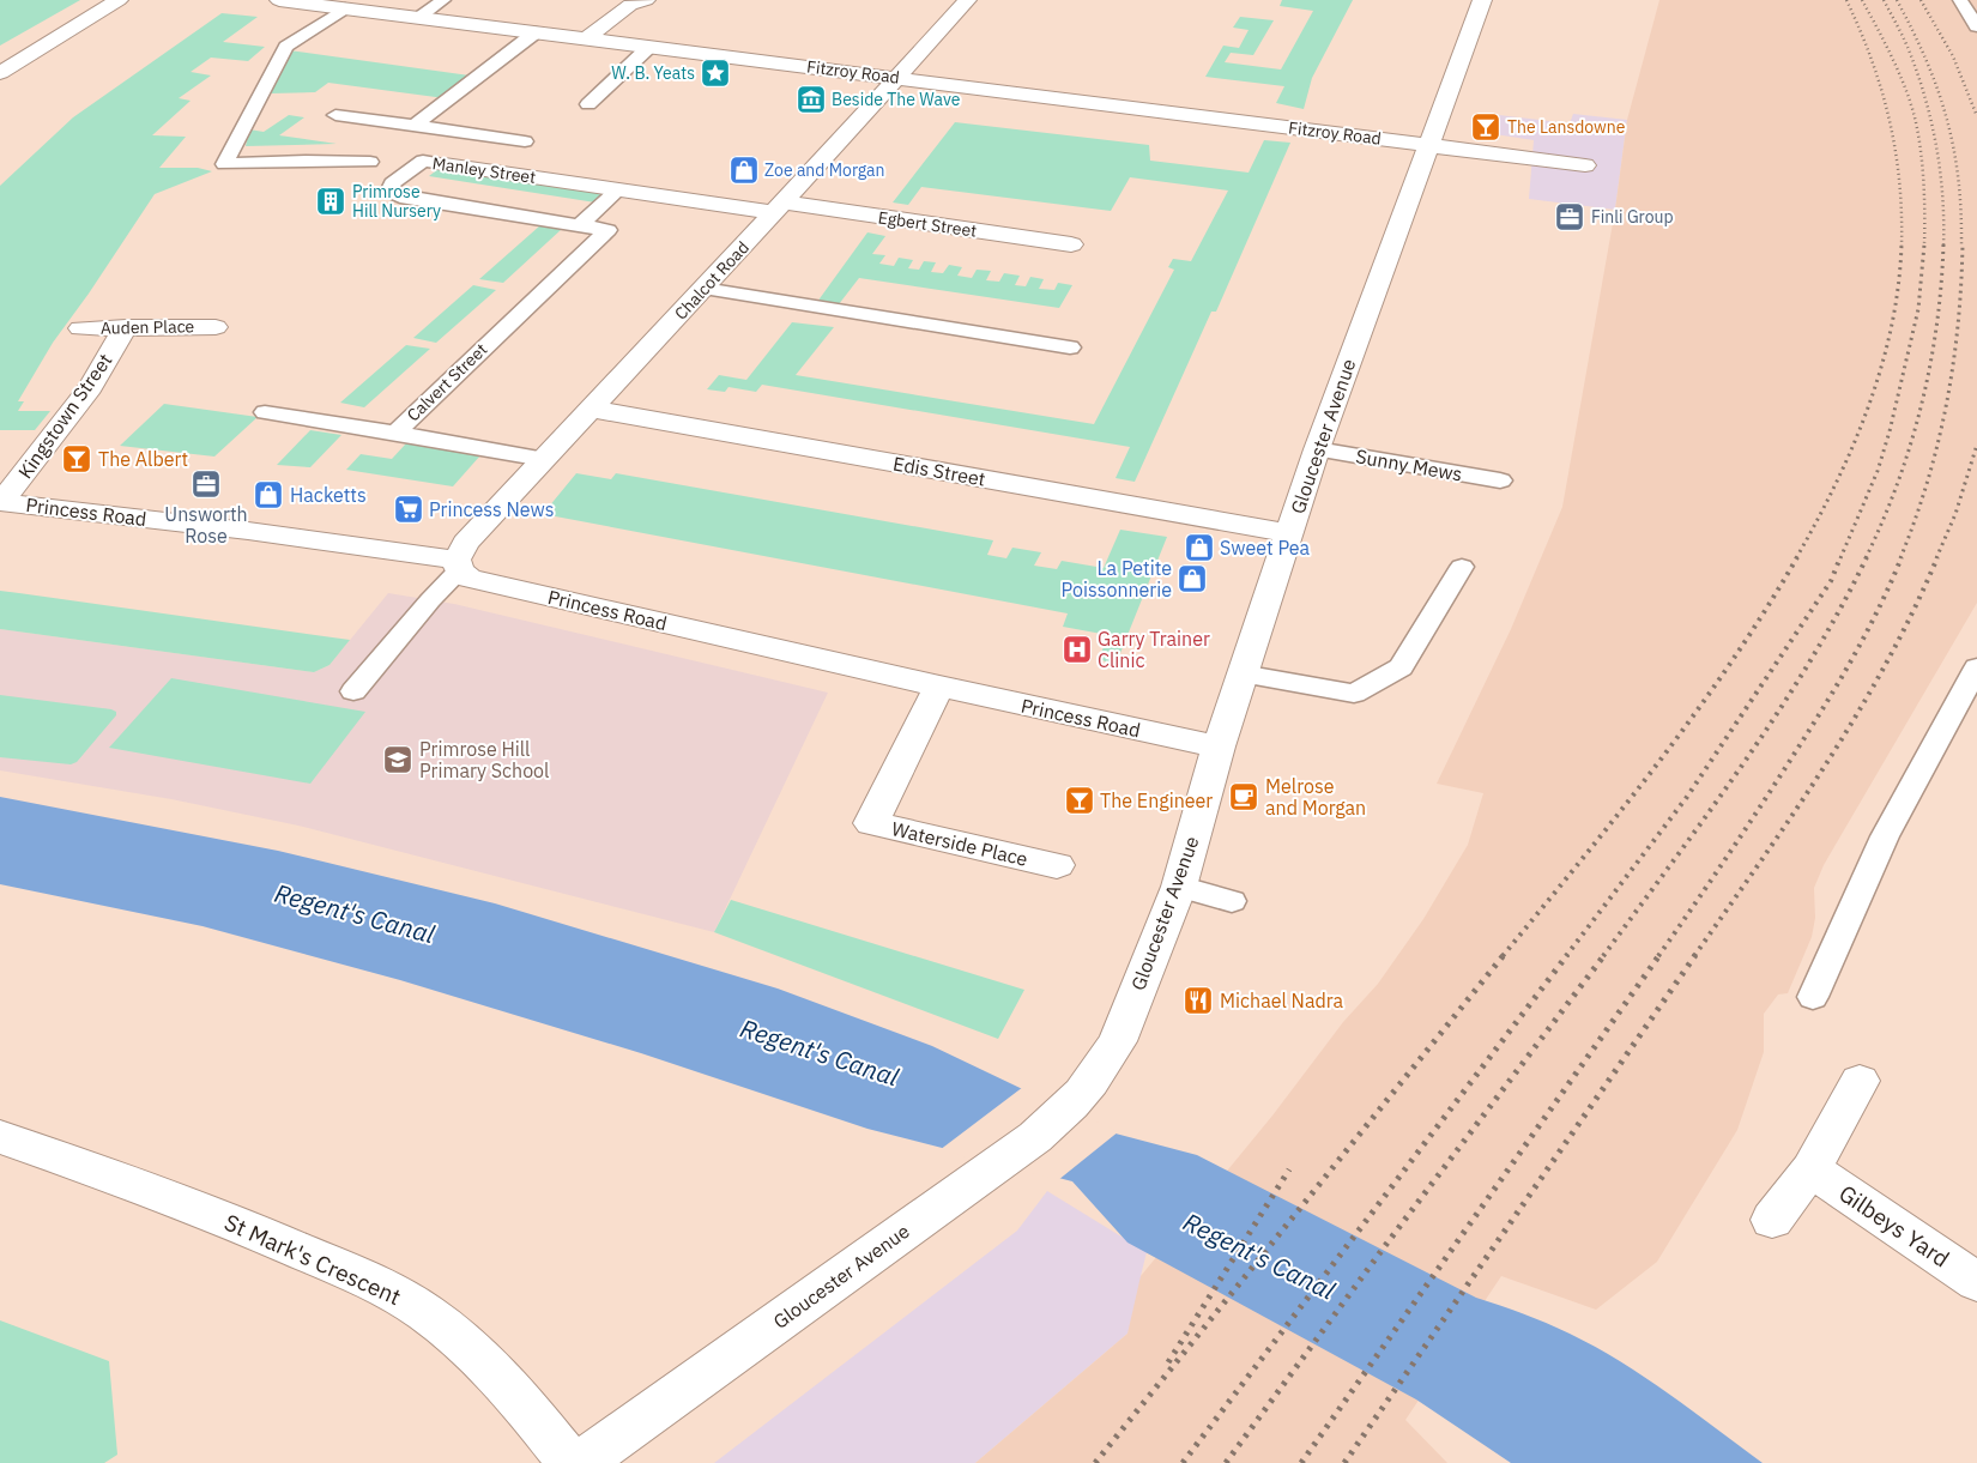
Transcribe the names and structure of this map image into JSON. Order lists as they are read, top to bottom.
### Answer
{
  "streets": {
    "street": [
      "Fitzroy Road",
      "Manley Street",
      "Egbert Street",
      "Chalcot Road",
      "Auden Place",
      "Kingstown Street",
      "Gloucester Avenue",
      "Edis Street",
      "Princess Road",
      "Waterside Place",
      "Gilbeys Yard",
      "St Mark's Crescent"
    ],
    "lane": ["Calvert Street", "Sunny Mews"]
  },
  "crossings": [
    ["Fitzroy Road", "Chalcot Road"],
    ["Fitzroy Road", "Gloucester Avenue"],
    ["Manley Street", "Egbert Street"],
    ["Manley Street", "Chalcot Road"],
    ["Manley Street", "Calvert Street"],
    ["Egbert Street", "Chalcot Road"],
    ["Chalcot Road", "Calvert Street"],
    ["Chalcot Road", "Edis Street"],
    ["Chalcot Road", "Princess Road"],
    ["Auden Place", "Kingstown Street"],
    ["Kingstown Street", "Princess Road"],
    ["Gloucester Avenue", "Sunny Mews"],
    ["Gloucester Avenue", "Edis Street"],
    ["Gloucester Avenue", "Princess Road"],
    ["Princess Road", "Waterside Place"]
  ],
  "water": ["Regent's Canal"],
  "places": {
    "place": ["W. B. Yeats"],
    "museum": ["Beside The Wave"],
    "bar": ["The Lansdowne", "The Albert", "The Engineer"],
    "shop": [
      "Zoe and Morgan",
      "Hacketts",
      "Sweet Pea",
      "La Petite Poissonnerie"
    ],
    "building": ["Primrose Hill Nursery"],
    "office": ["Finli Group", "Unsworth Rose"],
    "supermarket": ["Princess News"],
    "hospital": ["Garry Trainer Clinic"],
    "school or university": ["Primrose Hill Primary School"],
    "cafe": ["Melrose and Morgan"],
    "restaurant": ["Michael Nadra"]
  }
}
